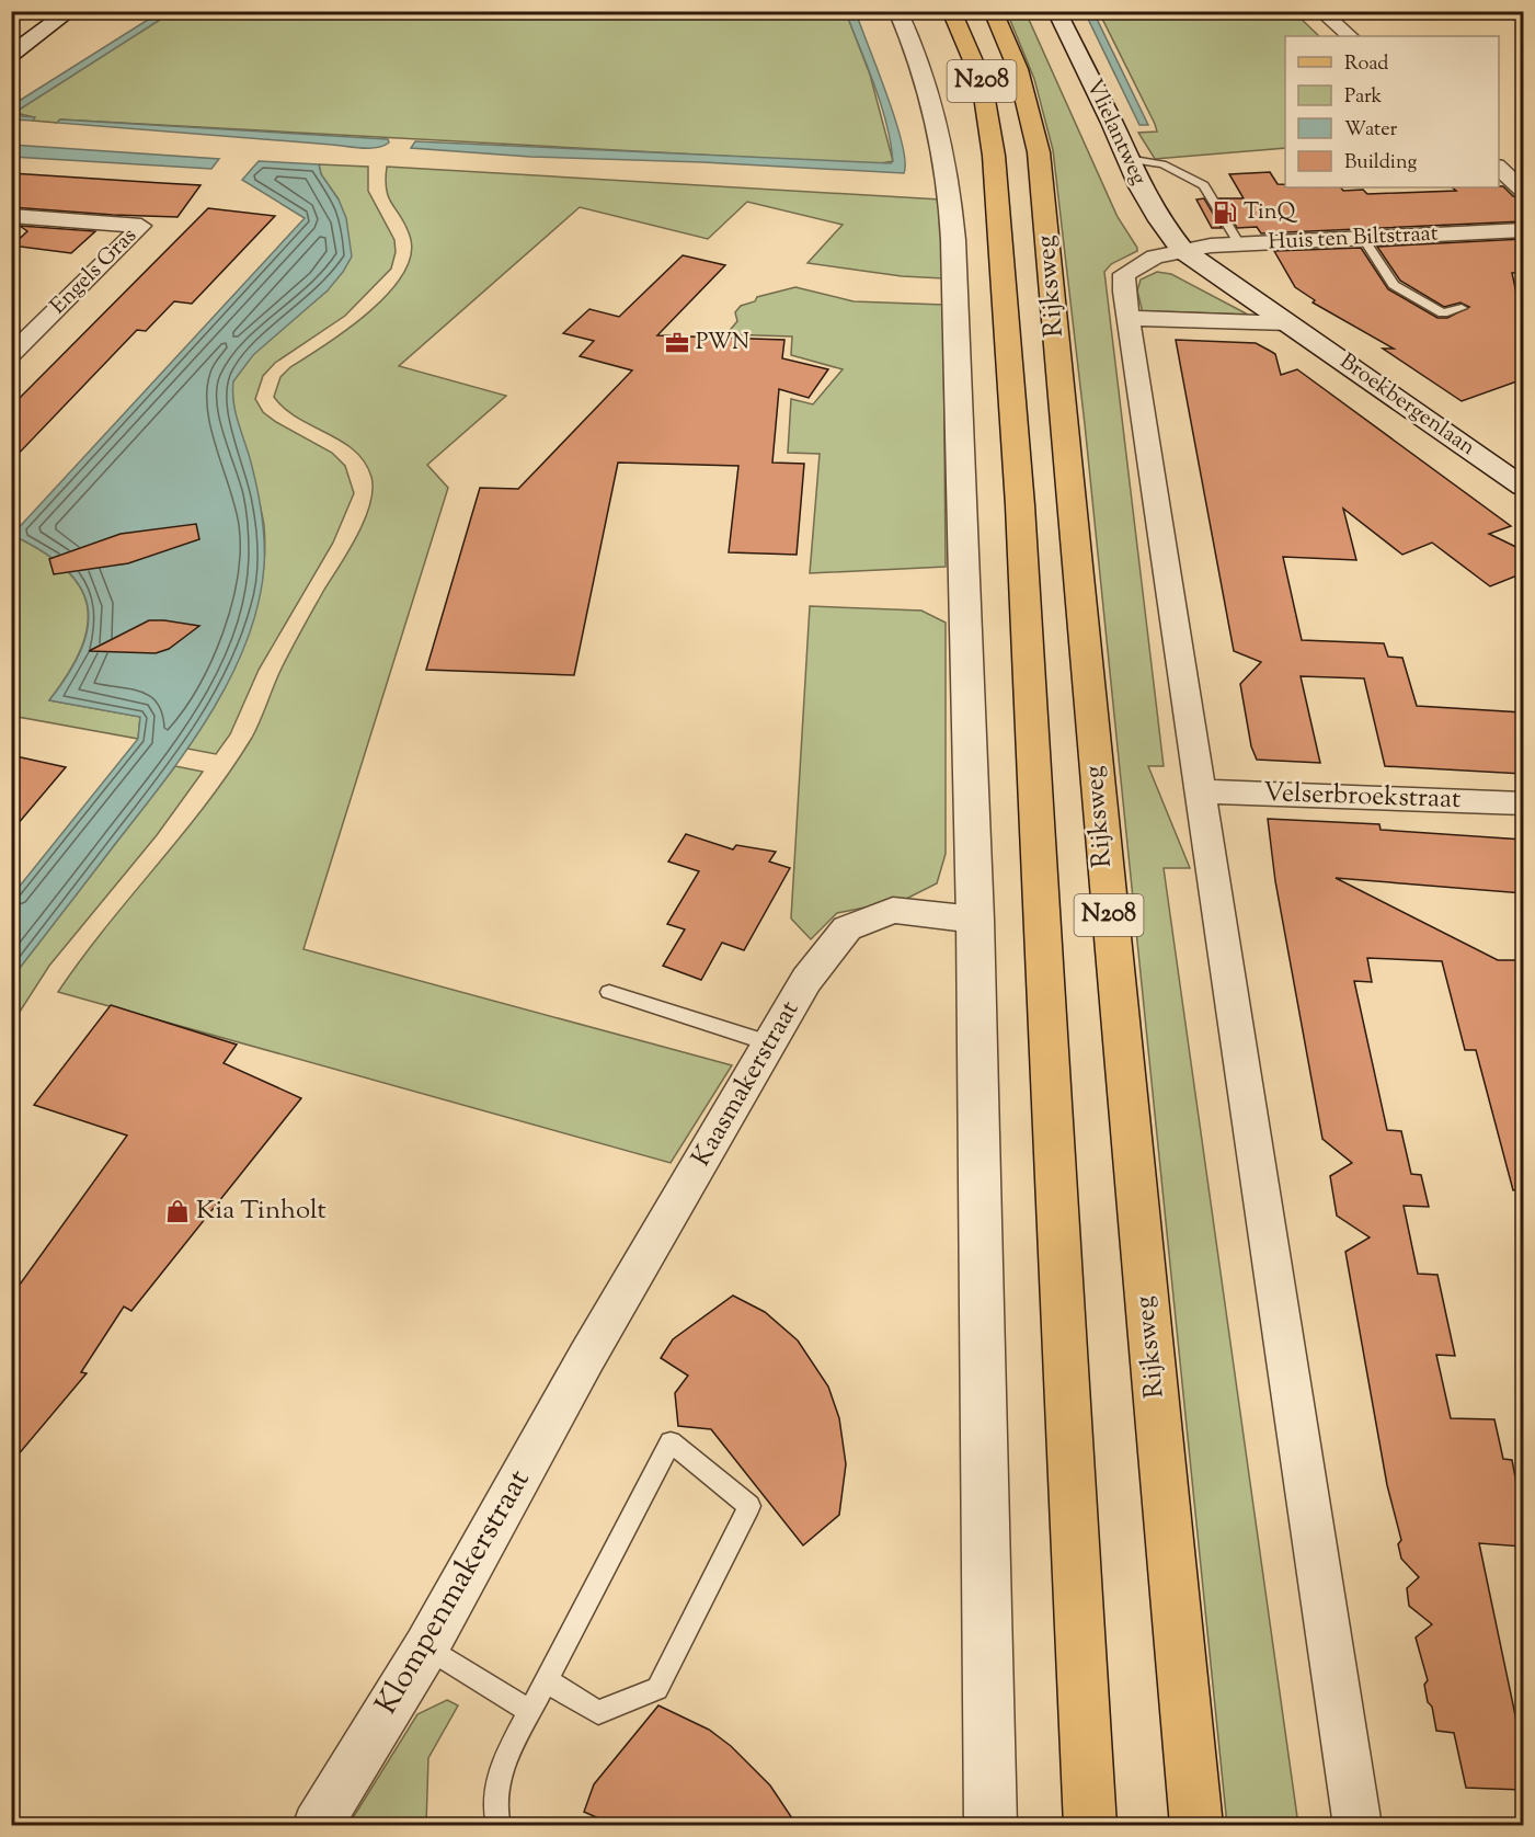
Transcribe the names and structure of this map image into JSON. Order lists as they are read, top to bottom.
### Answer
{
  "streets": {
    "main road": ["N208", "Rijksweg"],
    "street": [
      "Vlielantweg",
      "Huis ten Biltstraat",
      "Engels Gras",
      "Broekbergenlaan",
      "Velserbroekstraat",
      "Kaasmakerstraat",
      "Klompenmakerstraat"
    ]
  },
  "crossings": [
    ["Vlielantweg", "Huis ten Biltstraat"],
    ["Vlielantweg", "Broekbergenlaan"],
    ["Huis ten Biltstraat", "Broekbergenlaan"],
    ["Kaasmakerstraat", "Klompenmakerstraat"]
  ],
  "places": {
    "fuel station": ["TinQ"],
    "office": ["PWN"],
    "shop": ["Kia Tinholt"]
  },
  "legend": [
    "Road",
    "Park",
    "Water",
    "Building"
  ]
}
